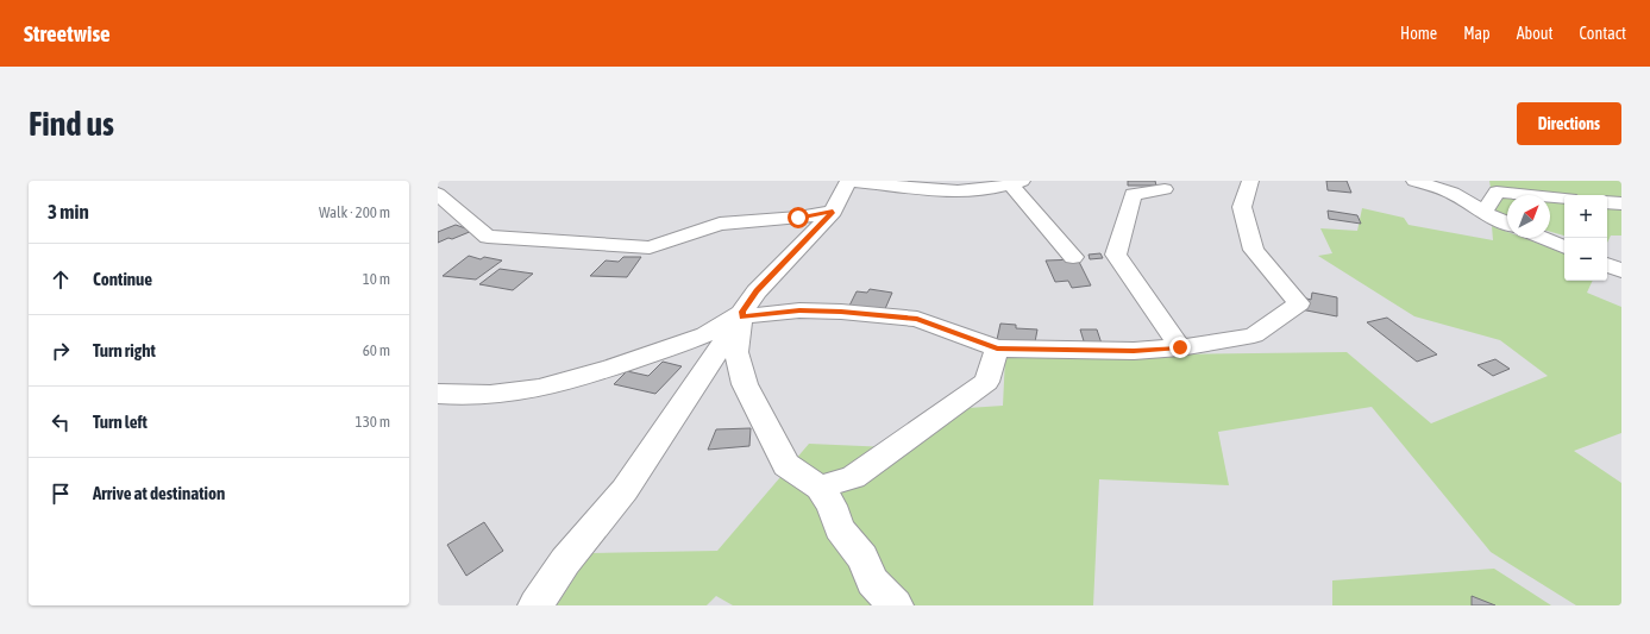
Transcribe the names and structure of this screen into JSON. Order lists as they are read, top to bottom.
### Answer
{
  "north": "top right",
  "page": {
    "header": "Streetwise",
    "nav": [
      "Home",
      "Map",
      "About",
      "Contact"
    ],
    "buttons": "Directions",
    "title": "Find us",
    "heading": ["3 min", "Walk · 200 m"],
    "map_buttons": ["+", "−"],
    "list": [
      ["Continue", "10 m"],
      ["Turn right", "60 m"],
      ["Turn left", "130 m"],
      "Arrive at destination"
    ]
  }
}
